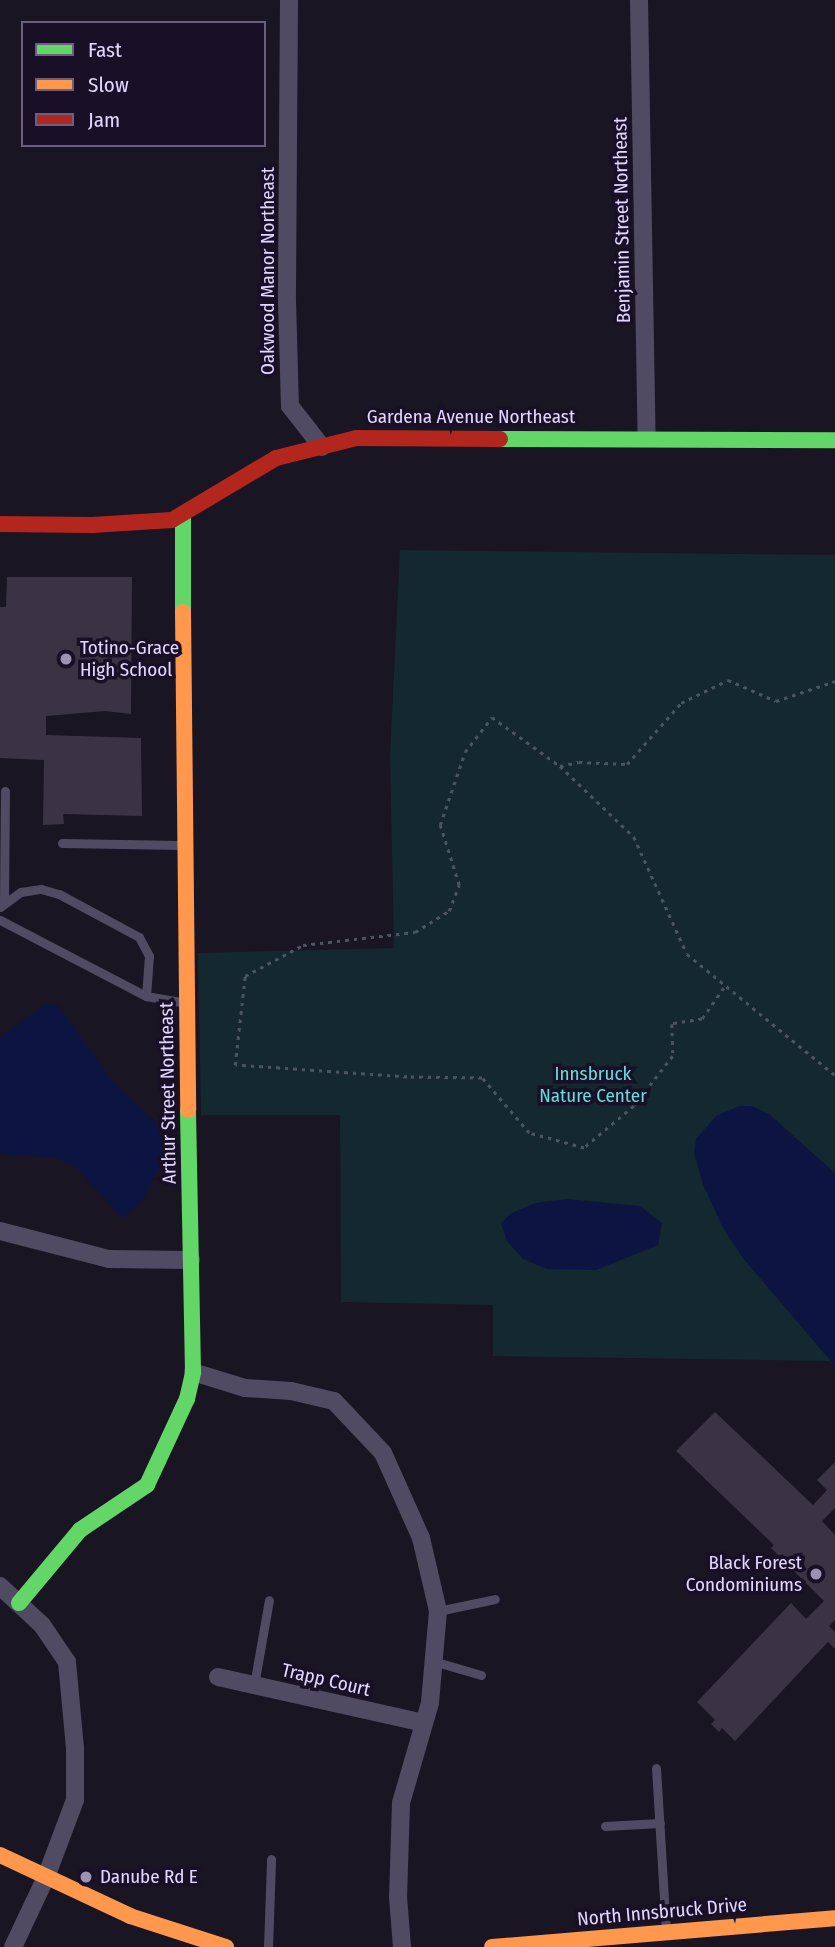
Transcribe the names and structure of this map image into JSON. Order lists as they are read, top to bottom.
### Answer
{
  "streets": {
    "street": [
      "Benjamin Street Northeast",
      "Oakwood Manor Northeast",
      "Gardena Avenue Northeast",
      "Arthur Street Northeast",
      "Trapp Court",
      "North Innsbruck Drive"
    ]
  },
  "crossings": [
    ["Benjamin Street Northeast", "Gardena Avenue Northeast"],
    ["Oakwood Manor Northeast", "Gardena Avenue Northeast"],
    ["Gardena Avenue Northeast", "Arthur Street Northeast"]
  ],
  "parks": ["Innsbruck Nature Center"],
  "places": ["Totino-Grace High School", "Black Forest Condominiums", "Danube Rd E"],
  "legend": ["Fast", "Slow", "Jam"]
}
